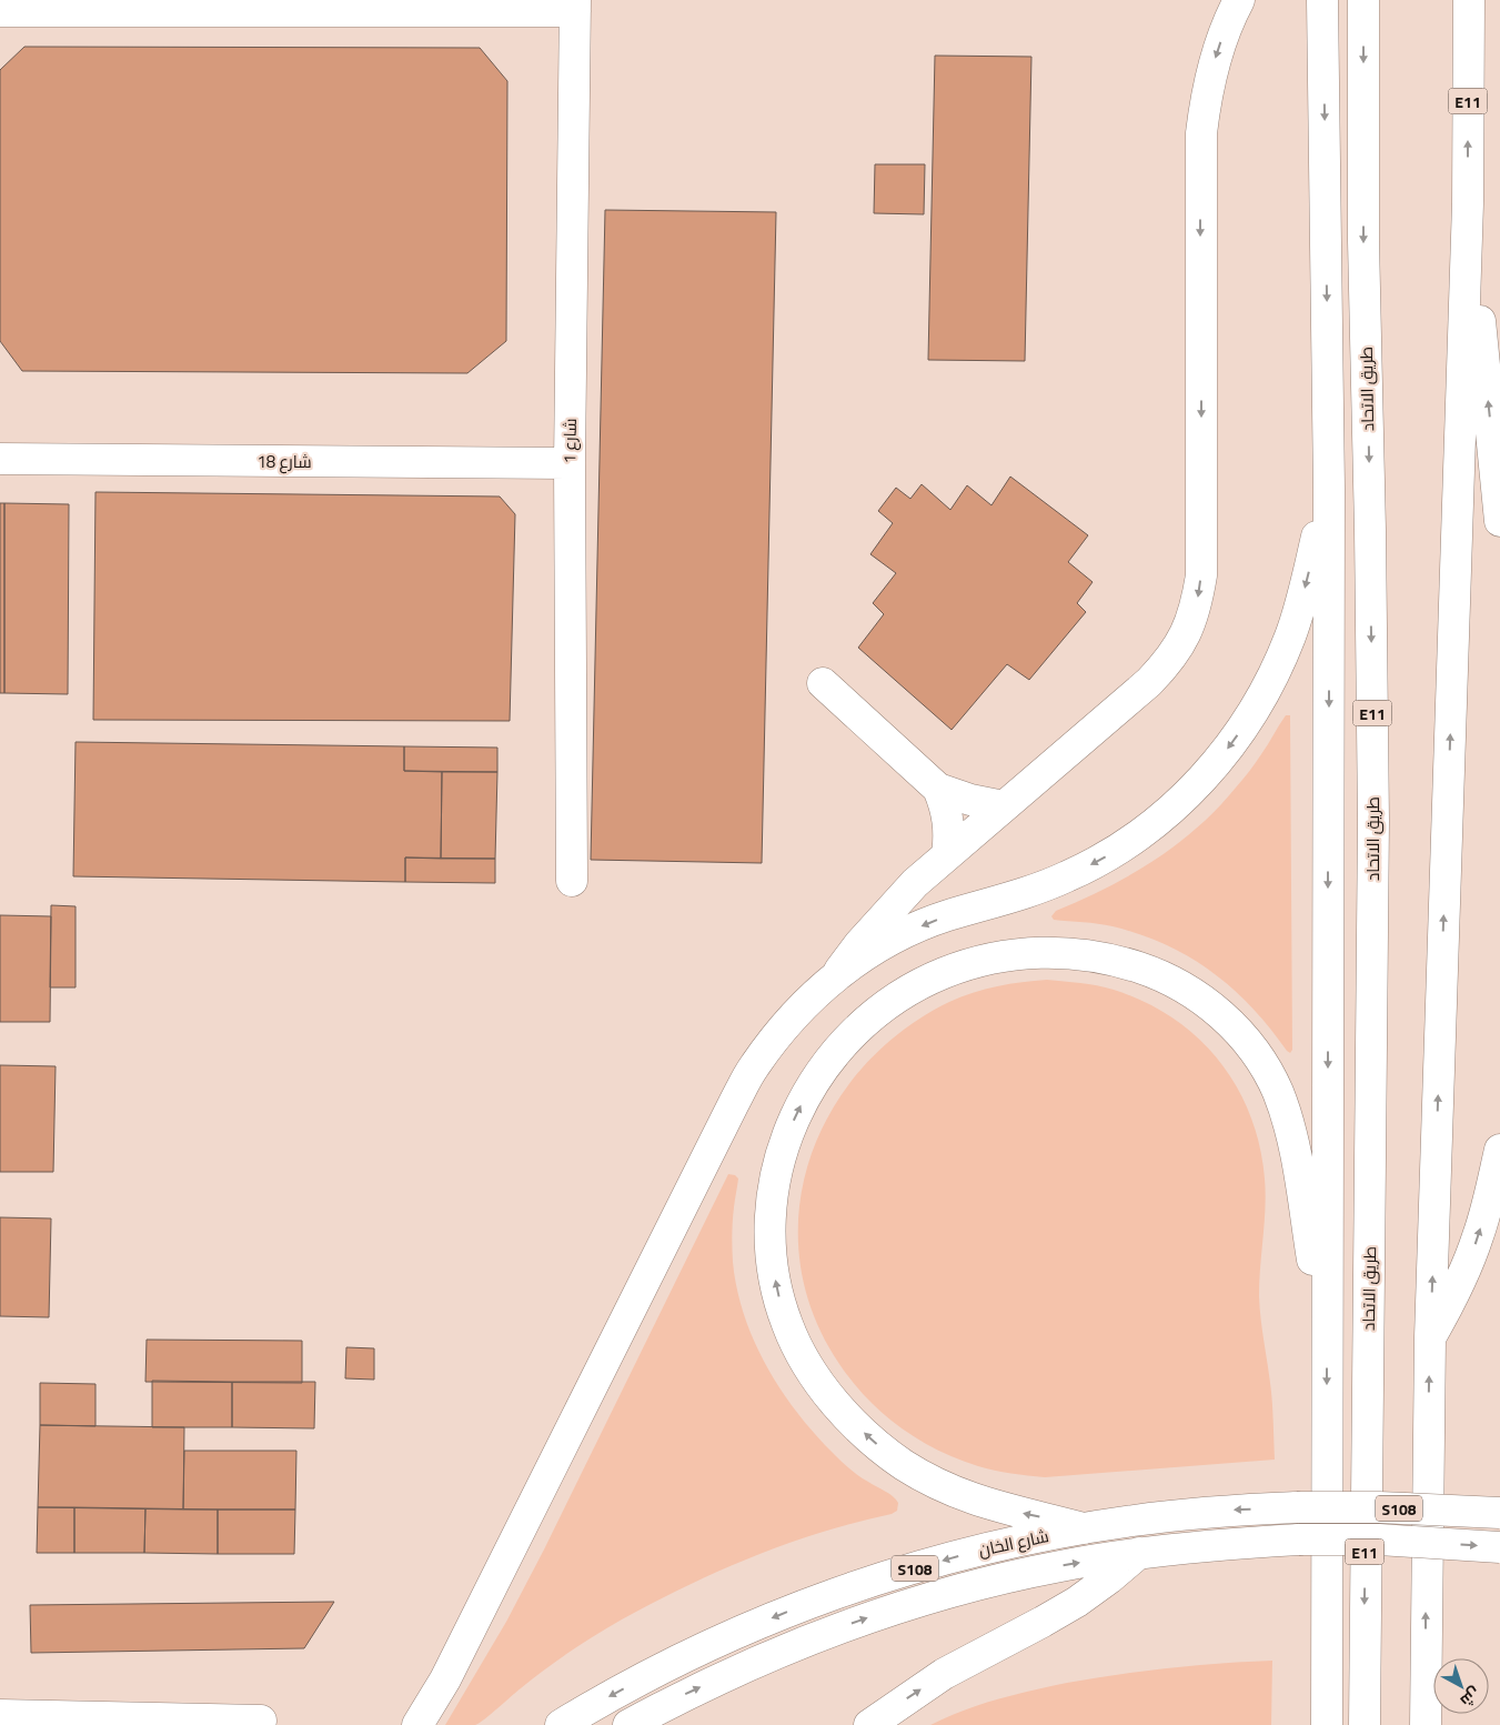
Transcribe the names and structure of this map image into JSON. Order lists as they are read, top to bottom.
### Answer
{
  "streets": {
    "main road": [
      "E11",
      "طريق الاتحاد",
      "شارع 1",
      "شارع 18",
      "S108",
      "شارع الخان"
    ]
  },
  "crossings": [
    ["شارع 1", "شارع 18"]
  ],
  "north": "bottom right"
}
